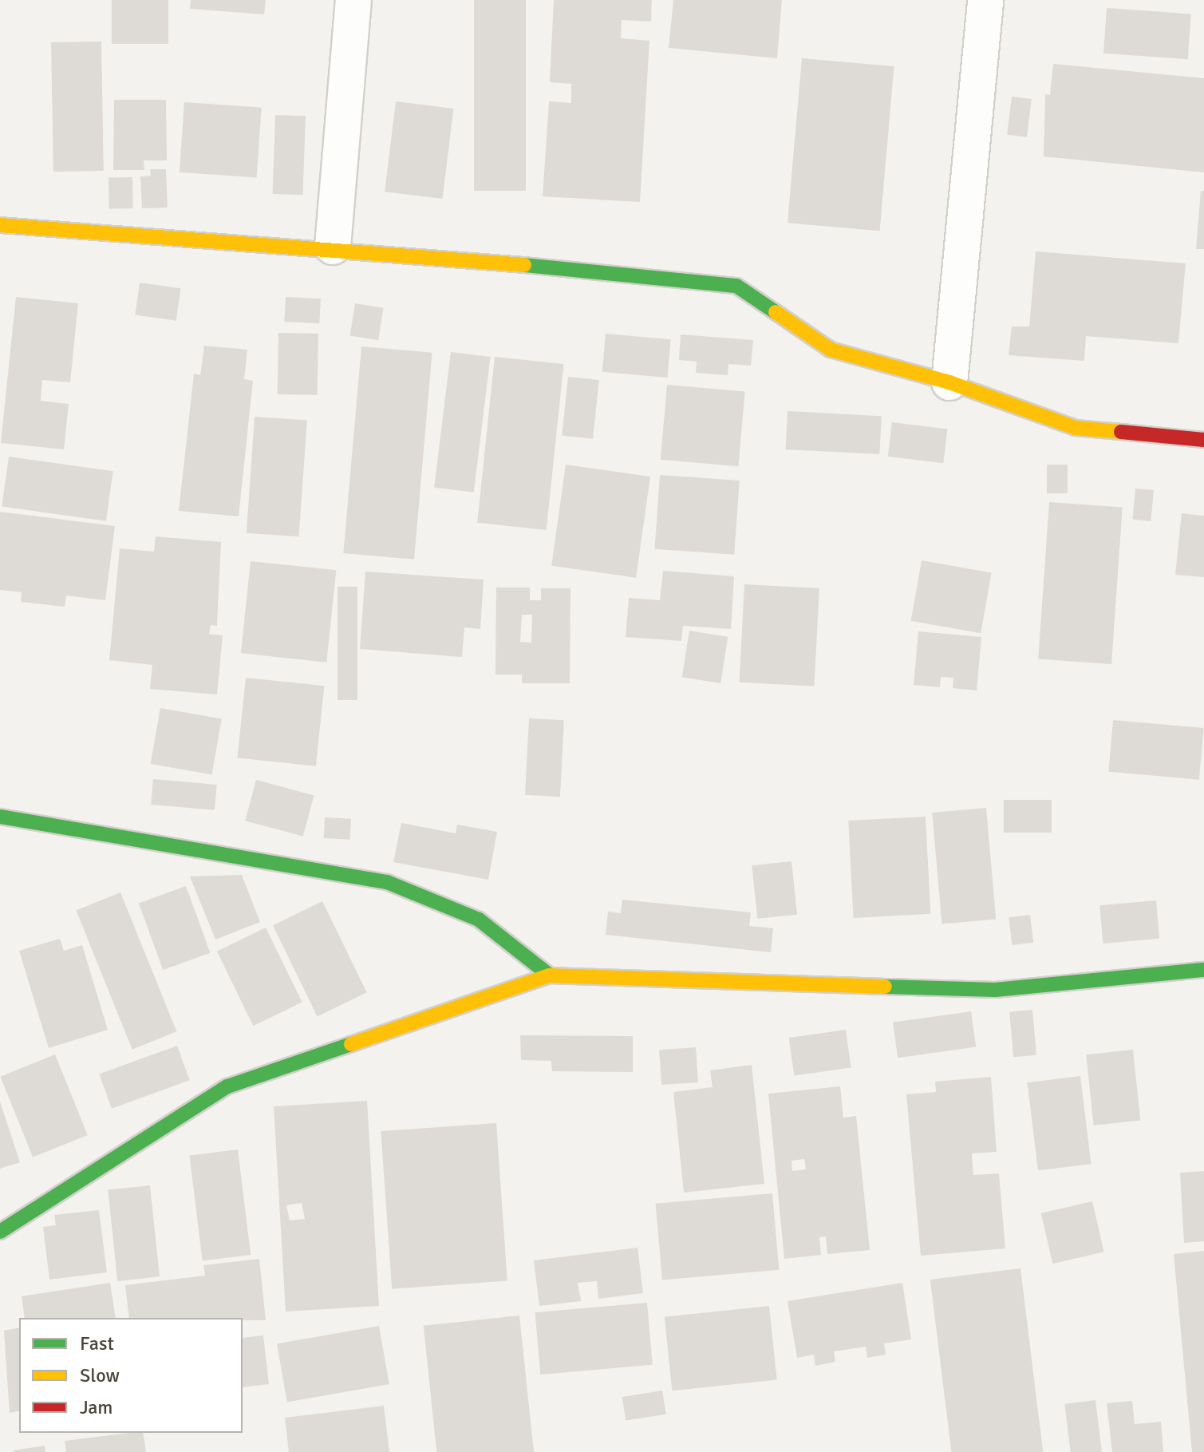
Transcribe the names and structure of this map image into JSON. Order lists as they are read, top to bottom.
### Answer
{
  "legend": ["Fast", "Slow", "Jam"]
}
